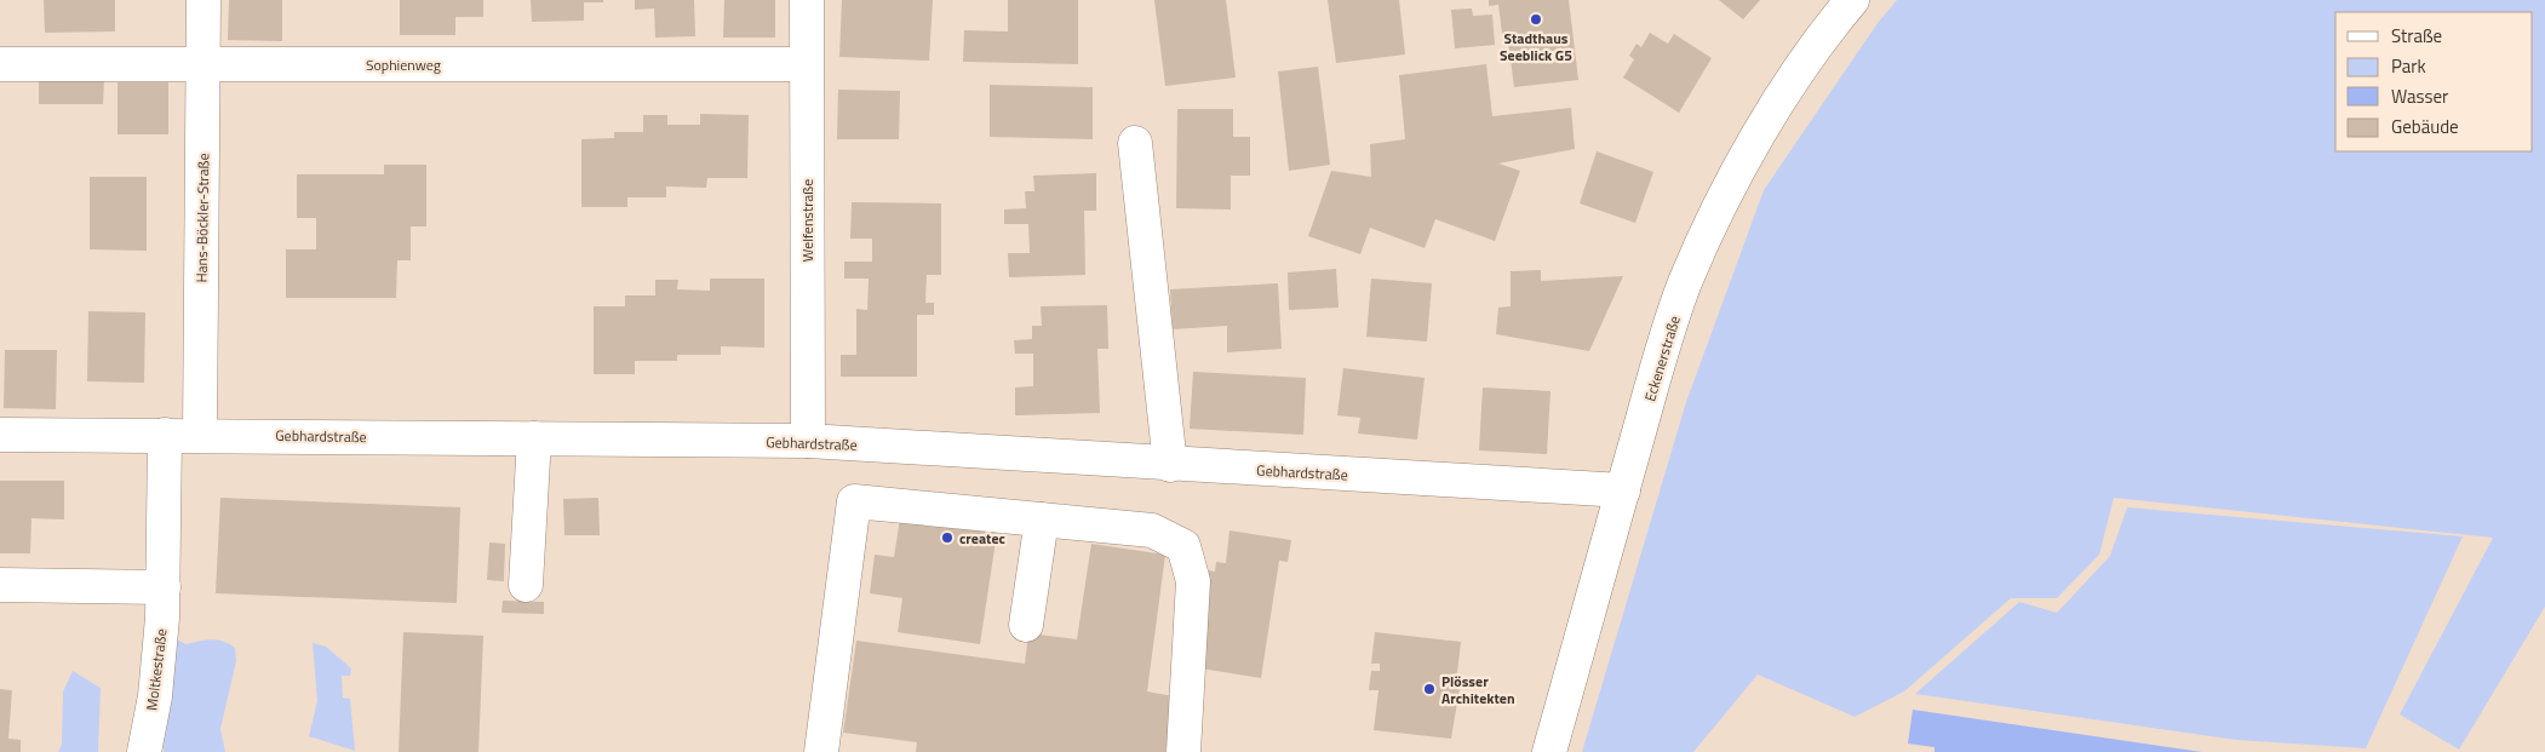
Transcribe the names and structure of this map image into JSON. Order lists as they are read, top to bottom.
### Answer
{
  "streets": {
    "street": [
      "Sophienweg",
      "Hans-Böckler-Straße",
      "Welfenstraße",
      "Eckenerstraße",
      "Gebhardstraße",
      "Moltkestraße"
    ]
  },
  "crossings": [
    ["Sophienweg", "Hans-Böckler-Straße"],
    ["Sophienweg", "Welfenstraße"],
    ["Hans-Böckler-Straße", "Gebhardstraße"],
    ["Welfenstraße", "Gebhardstraße"],
    ["Eckenerstraße", "Gebhardstraße"],
    ["Gebhardstraße", "Moltkestraße"]
  ],
  "places": ["Stadthaus Seeblick G5", "createc", "Plösser Architekten"],
  "legend": [
    "Straße",
    "Park",
    "Wasser",
    "Gebäude"
  ]
}
